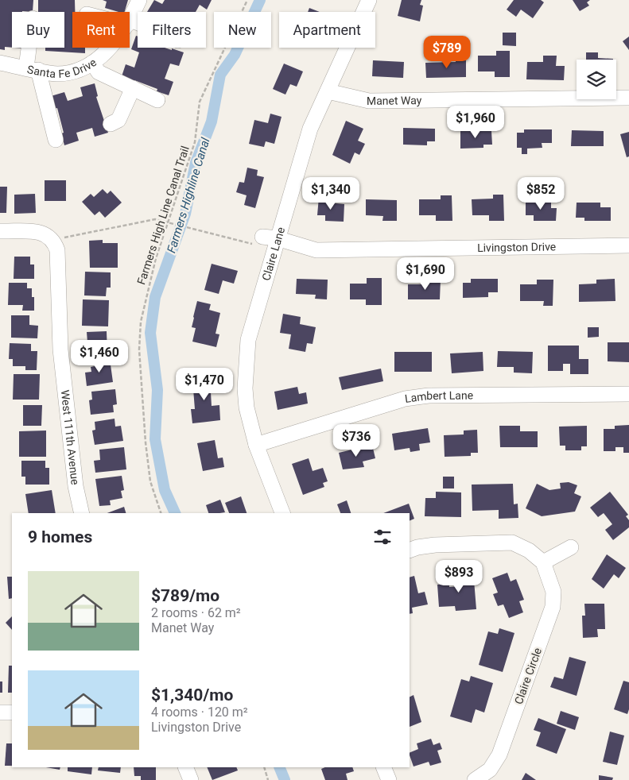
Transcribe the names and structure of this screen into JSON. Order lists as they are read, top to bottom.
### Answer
{
  "streets": {
    "street": [
      "Santa Fe Drive",
      "Manet Way",
      "Livingston Drive",
      "Claire Lane",
      "Lambert Lane",
      "West 111th Avenue",
      "Claire Circle"
    ],
    "path": ["Farmers High Line Canal Trail"]
  },
  "crossings": [
    ["Manet Way", "Claire Lane"],
    ["Livingston Drive", "Claire Lane"],
    ["Claire Lane", "Lambert Lane"]
  ],
  "water": ["Farmers Highline Canal"],
  "page": {
    "chip": [
      "Buy",
      "Rent",
      "Filters",
      "New",
      "Apartment"
    ],
    "price": [
      "$789",
      "$1,960",
      "$1,340",
      "$852",
      "$1,690",
      "$1,460",
      "$1,470",
      "$736",
      "$893"
    ],
    "heading": "9 homes",
    "list": [
      {
        "name": "$789/mo",
        "note": "2 rooms · 62 m² · Manet Way"
      },
      {
        "name": "$1,340/mo",
        "note": "4 rooms · 120 m² · Livingston Drive"
      }
    ]
  }
}
